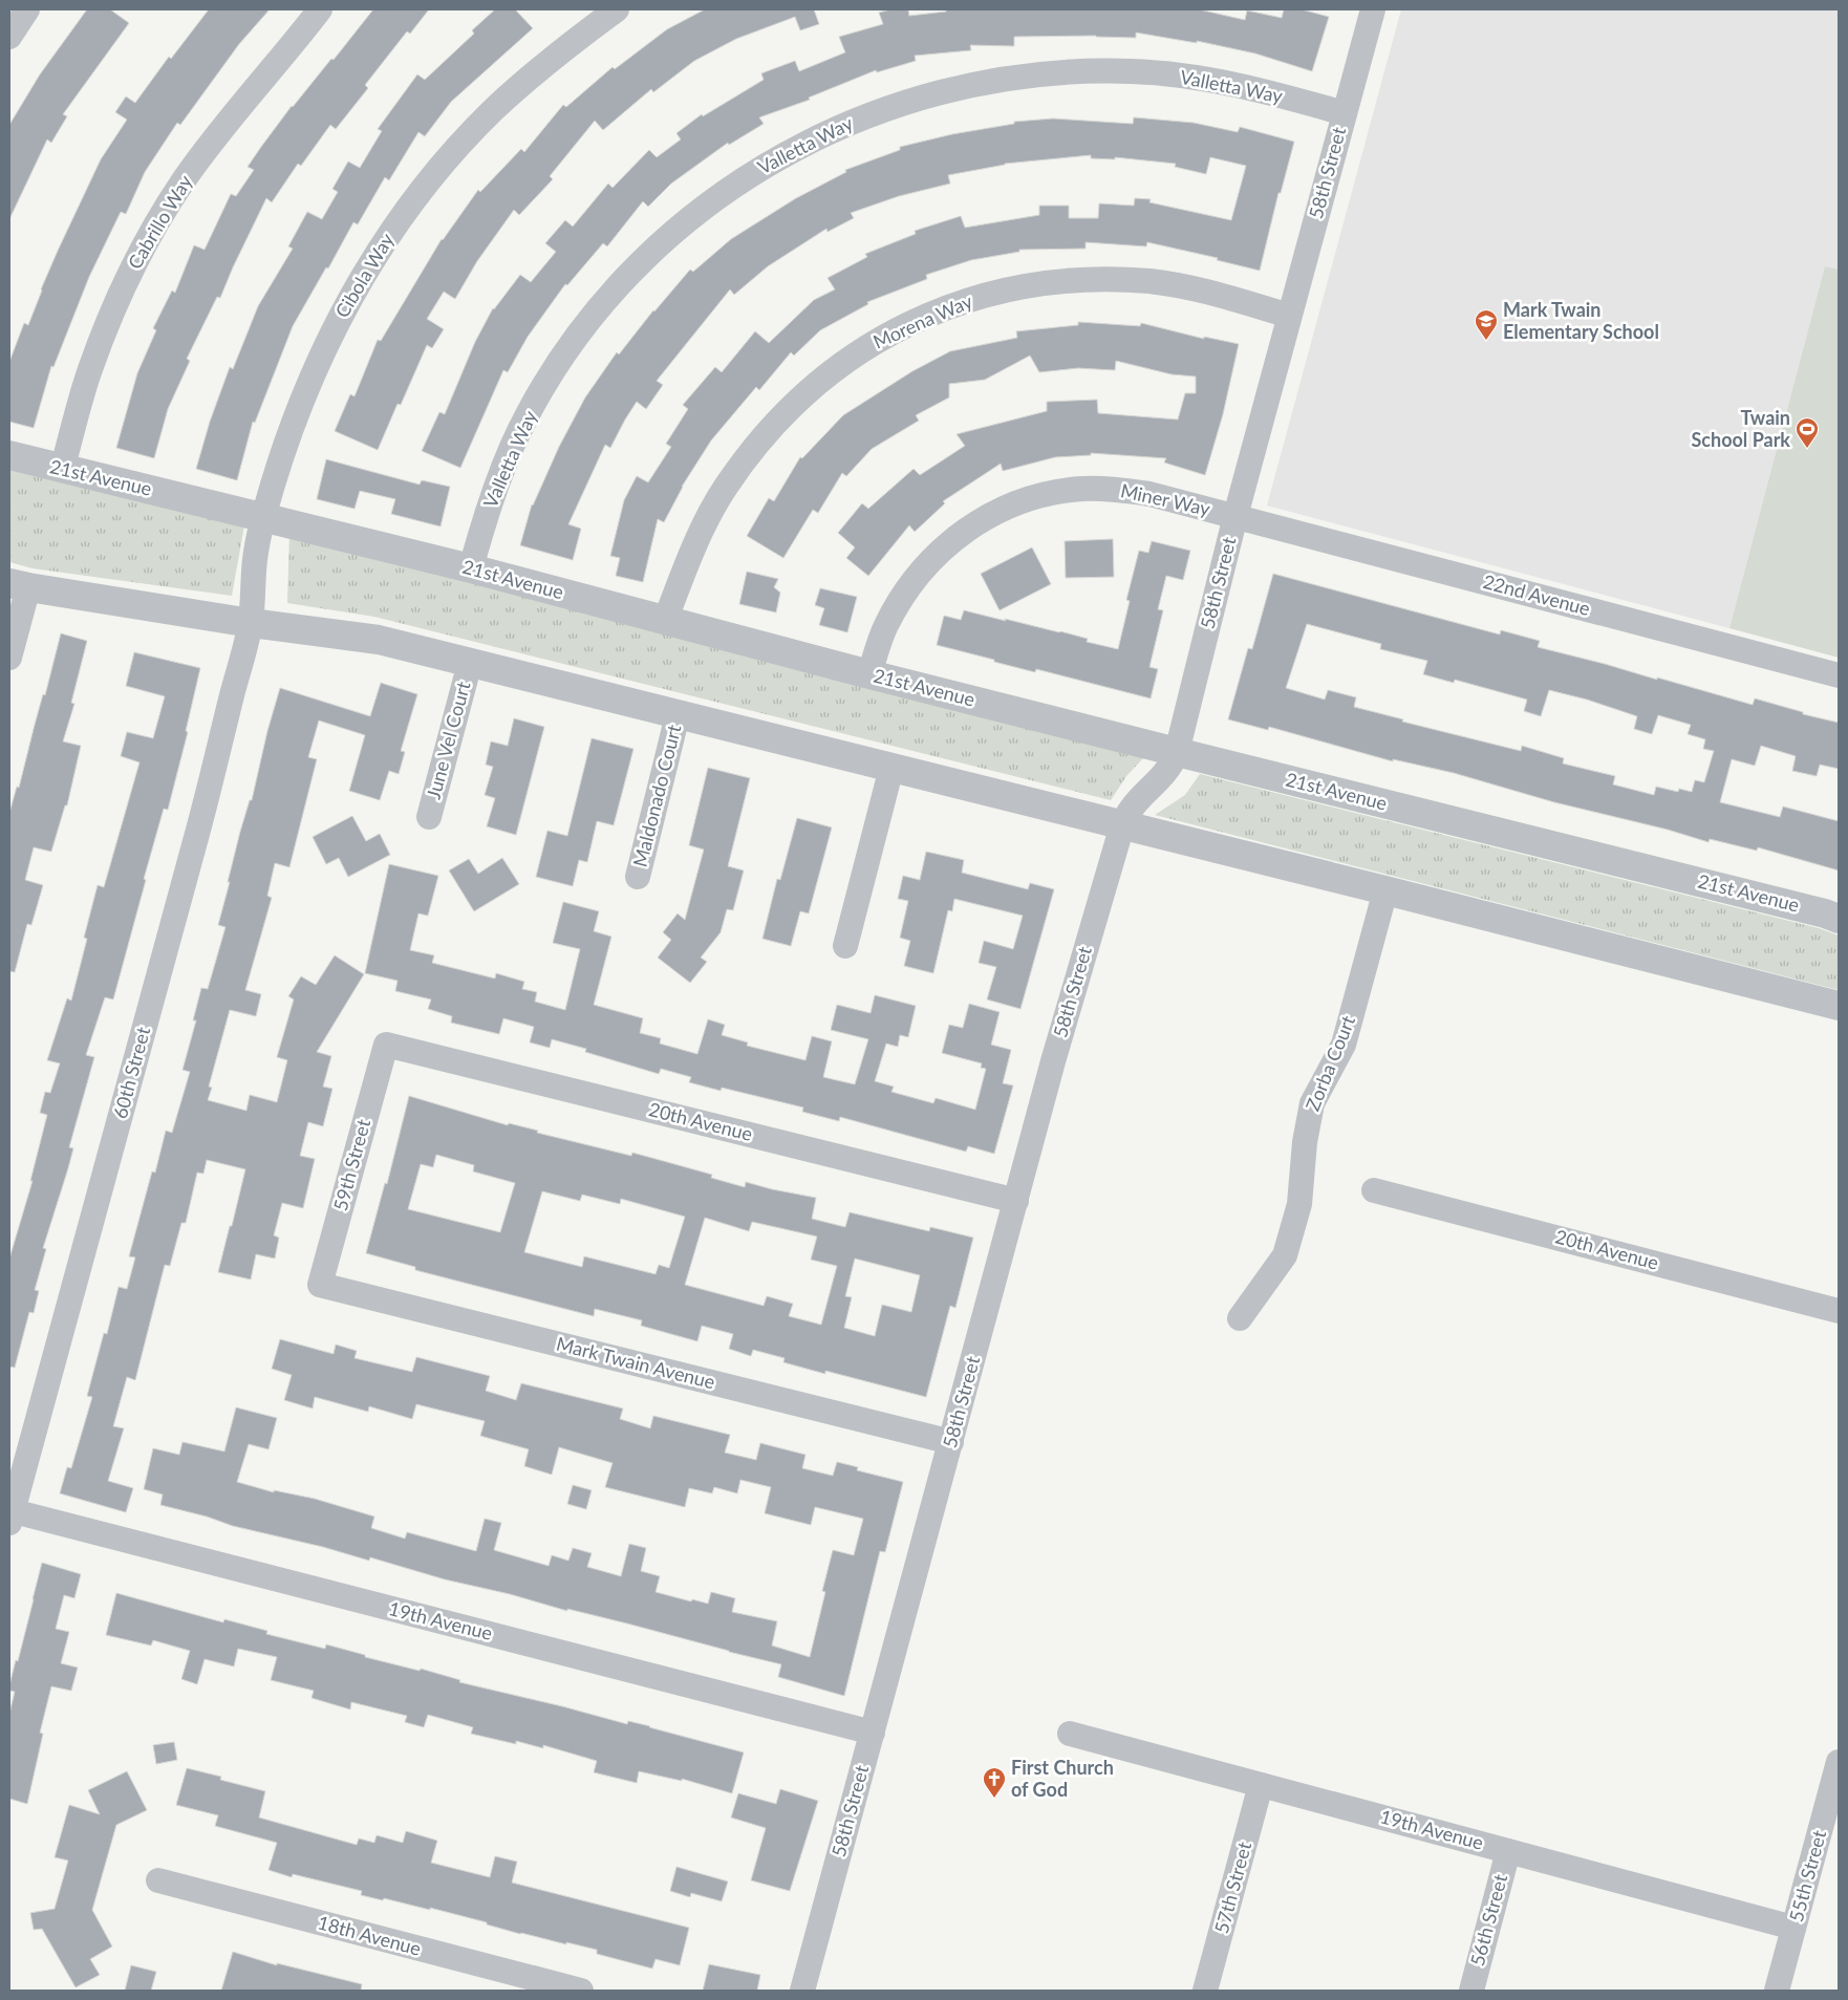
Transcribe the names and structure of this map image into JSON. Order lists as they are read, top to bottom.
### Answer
{
  "streets": {
    "street": [
      "Valletta Way",
      "58th Street",
      "Cabrillo Way",
      "Cibola Way",
      "Morena Way",
      "21st Avenue",
      "Miner Way",
      "22nd Avenue",
      "June Vel Court",
      "Maldonado Court",
      "Zorba Court",
      "60th Street",
      "20th Avenue",
      "59th Street",
      "Mark Twain Avenue",
      "19th Avenue",
      "55th Street",
      "57th Street",
      "56th Street",
      "18th Avenue"
    ]
  },
  "crossings": [
    ["Valletta Way", "58th Street"],
    ["Valletta Way", "21st Avenue"],
    ["58th Street", "Morena Way"],
    ["58th Street", "21st Avenue"],
    ["58th Street", "Miner Way"],
    ["58th Street", "22nd Avenue"],
    ["58th Street", "20th Avenue"],
    ["58th Street", "Mark Twain Avenue"],
    ["58th Street", "19th Avenue"],
    ["Cabrillo Way", "21st Avenue"],
    ["Cibola Way", "21st Avenue"],
    ["Cibola Way", "60th Street"],
    ["Morena Way", "21st Avenue"],
    ["21st Avenue", "Miner Way"],
    ["Miner Way", "22nd Avenue"],
    ["60th Street", "19th Avenue"],
    ["20th Avenue", "59th Street"],
    ["59th Street", "Mark Twain Avenue"],
    ["19th Avenue", "55th Street"],
    ["19th Avenue", "57th Street"],
    ["19th Avenue", "56th Street"]
  ],
  "places": {
    "school or university": ["Mark Twain Elementary School"],
    "sports": ["Twain School Park"],
    "church": ["First Church of God"]
  }
}
